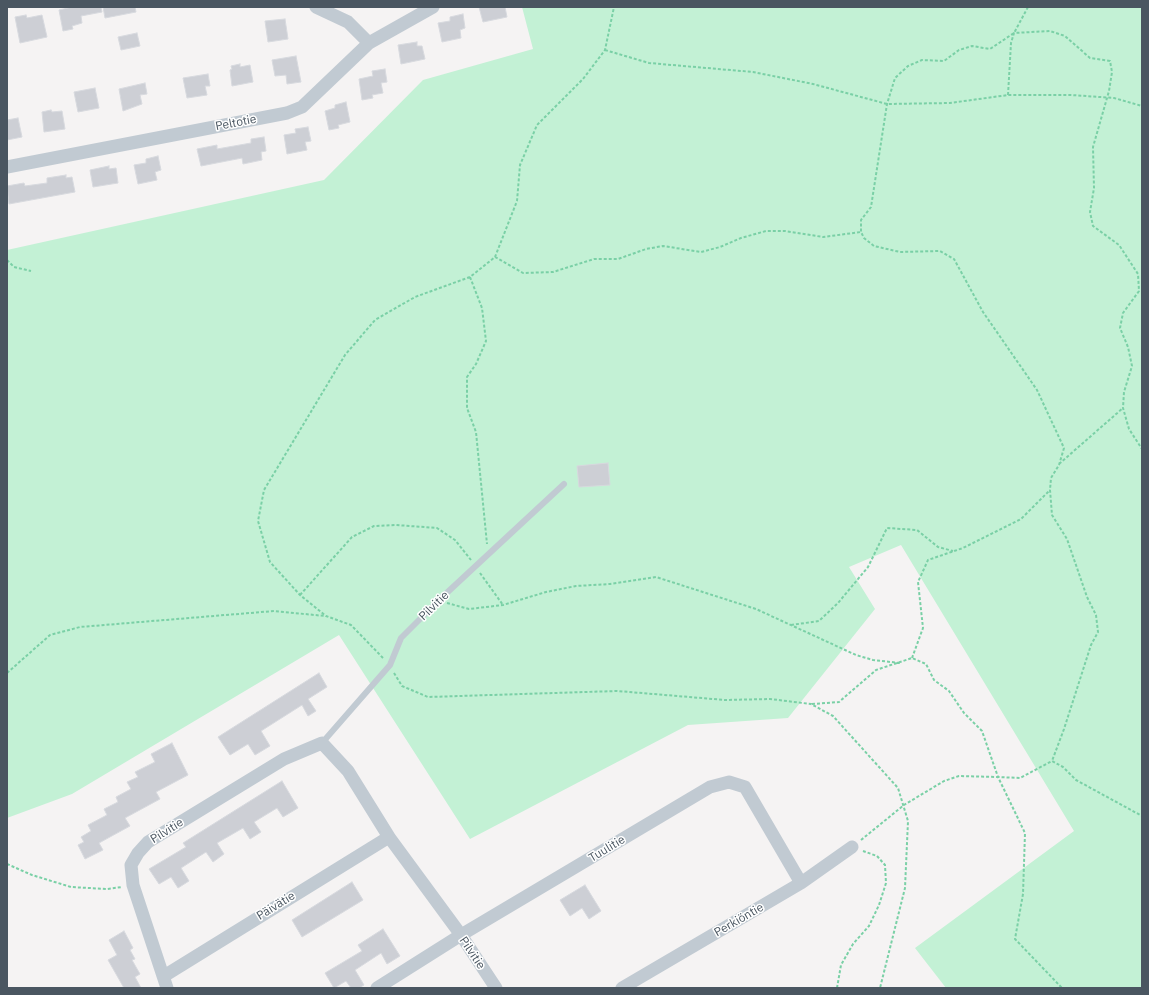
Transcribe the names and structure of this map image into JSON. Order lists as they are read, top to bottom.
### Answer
{
  "streets": {
    "street": [
      "Peltotie",
      "Pilvitie",
      "Tuulitie",
      "Päivätie",
      "Perkiöntie"
    ]
  },
  "crossings": [
    ["Pilvitie", "Tuulitie"],
    ["Pilvitie", "Päivätie"],
    ["Tuulitie", "Perkiöntie"]
  ]
}
